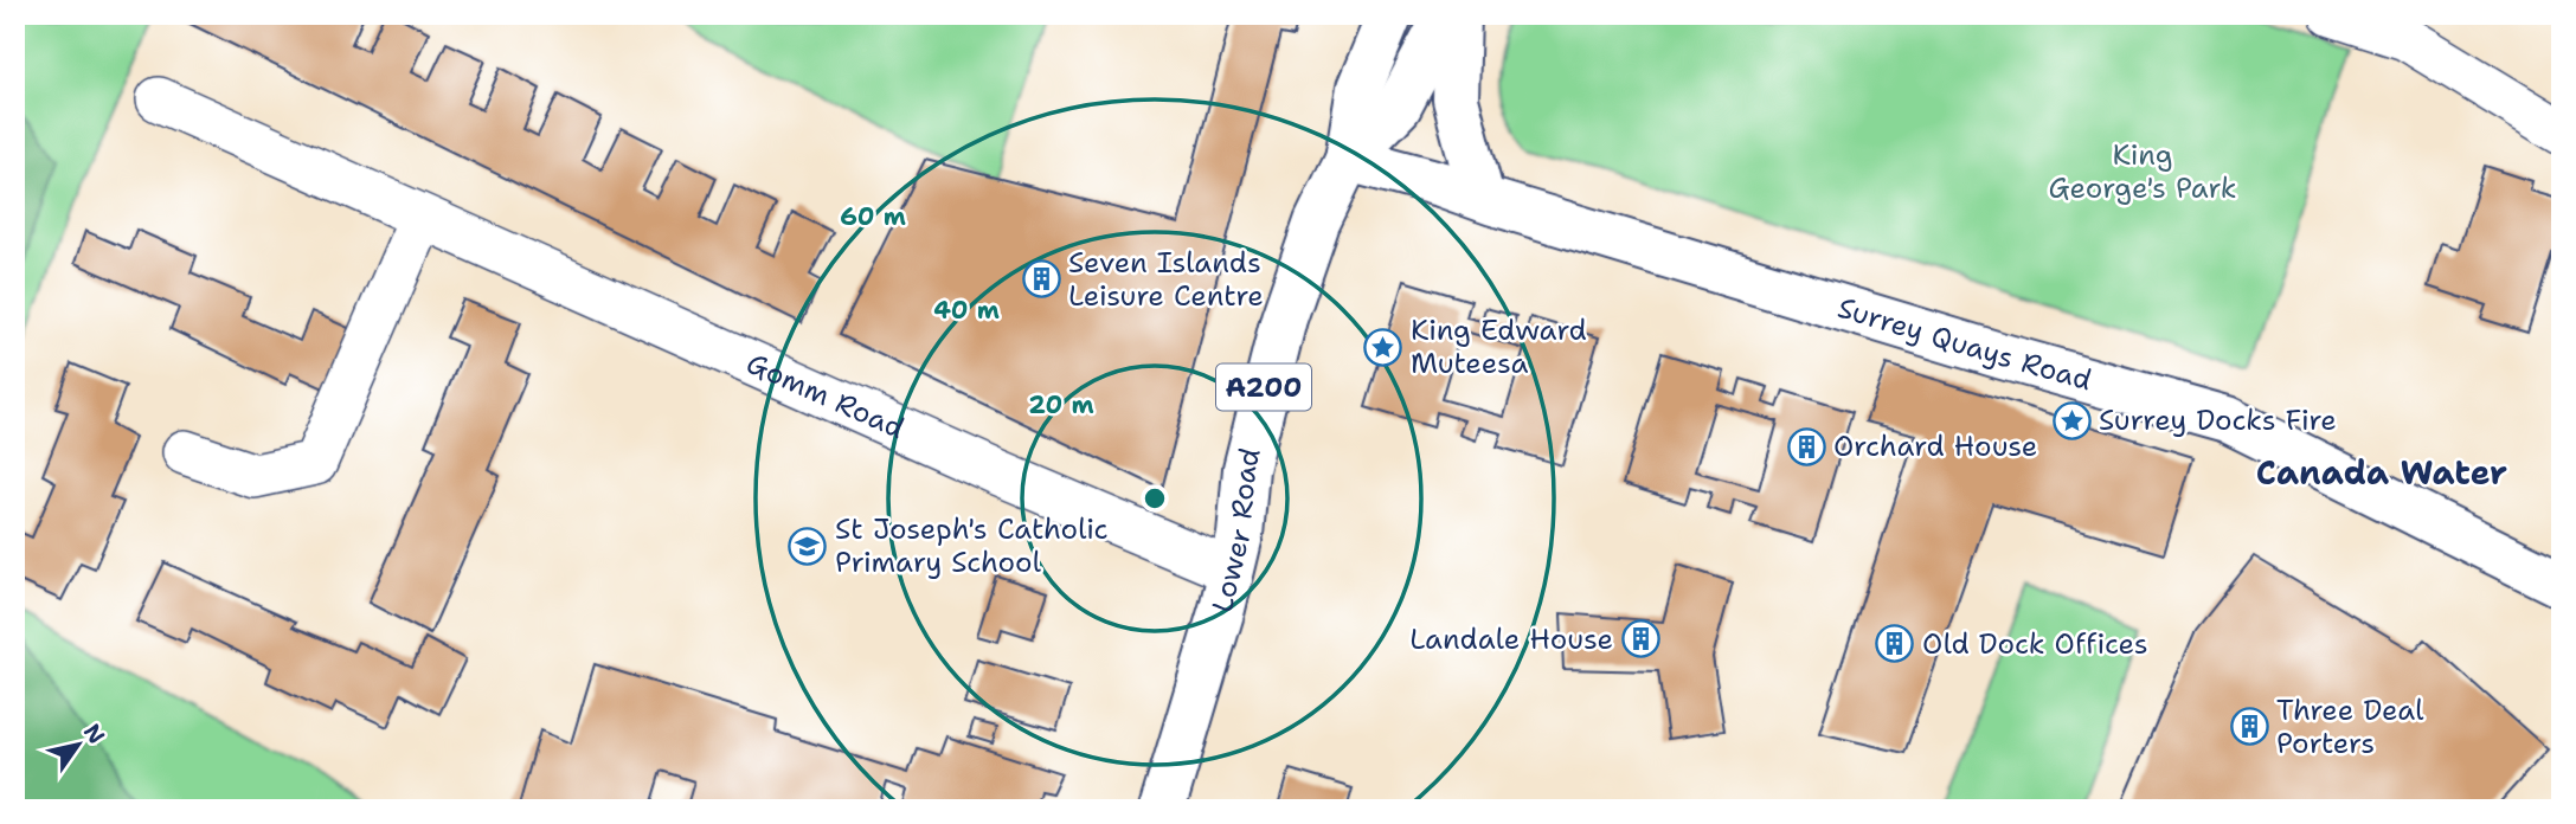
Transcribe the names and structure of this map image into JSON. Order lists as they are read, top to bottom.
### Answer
{
  "streets": {
    "street": [
      "Surrey Quays Road",
      "A200",
      "Gomm Road",
      "Lower Road"
    ]
  },
  "crossings": [
    ["Surrey Quays Road", "A200"],
    ["Surrey Quays Road", "Lower Road"],
    ["A200", "Lower Road"],
    ["Gomm Road", "Lower Road"]
  ],
  "districts": ["Canada Water"],
  "parks": ["King George's Park"],
  "places": {
    "building": [
      "Seven Islands Leisure Centre",
      "Orchard House",
      "Landale House",
      "Old Dock Offices",
      "Three Deal Porters"
    ],
    "place": ["King Edward Muteesa", "Surrey Docks Fire"],
    "school or university": ["St Joseph's Catholic Primary School"]
  },
  "north": "top right",
  "rings": ["60 m", "40 m", "20 m"]
}
